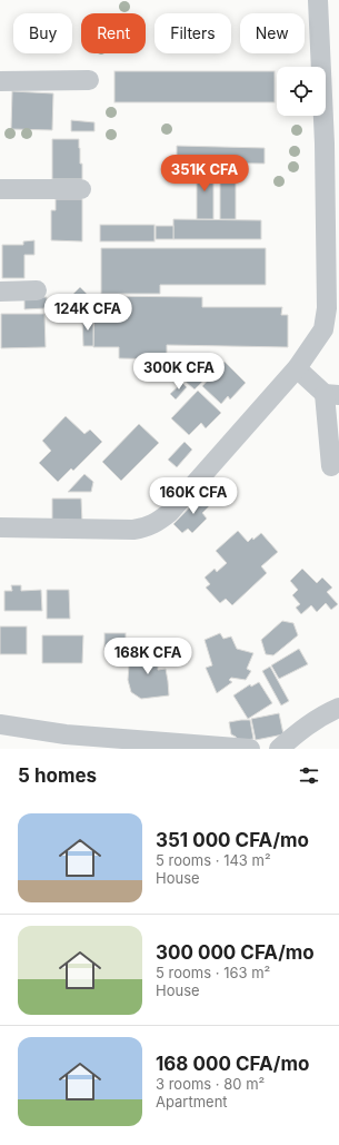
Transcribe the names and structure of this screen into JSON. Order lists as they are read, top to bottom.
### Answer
{
  "page": {
    "chip": [
      "Buy",
      "Rent",
      "Filters",
      "New"
    ],
    "price": [
      "351K CFA",
      "124K CFA",
      "300K CFA",
      "160K CFA",
      "168K CFA"
    ],
    "heading": "5 homes",
    "list": [
      {
        "name": "351 000 CFA/mo",
        "note": "5 rooms · 143 m² · House"
      },
      {
        "name": "300 000 CFA/mo",
        "note": "5 rooms · 163 m² · House"
      },
      {
        "name": "168 000 CFA/mo",
        "note": "3 rooms · 80 m² · Apartment"
      }
    ]
  }
}
